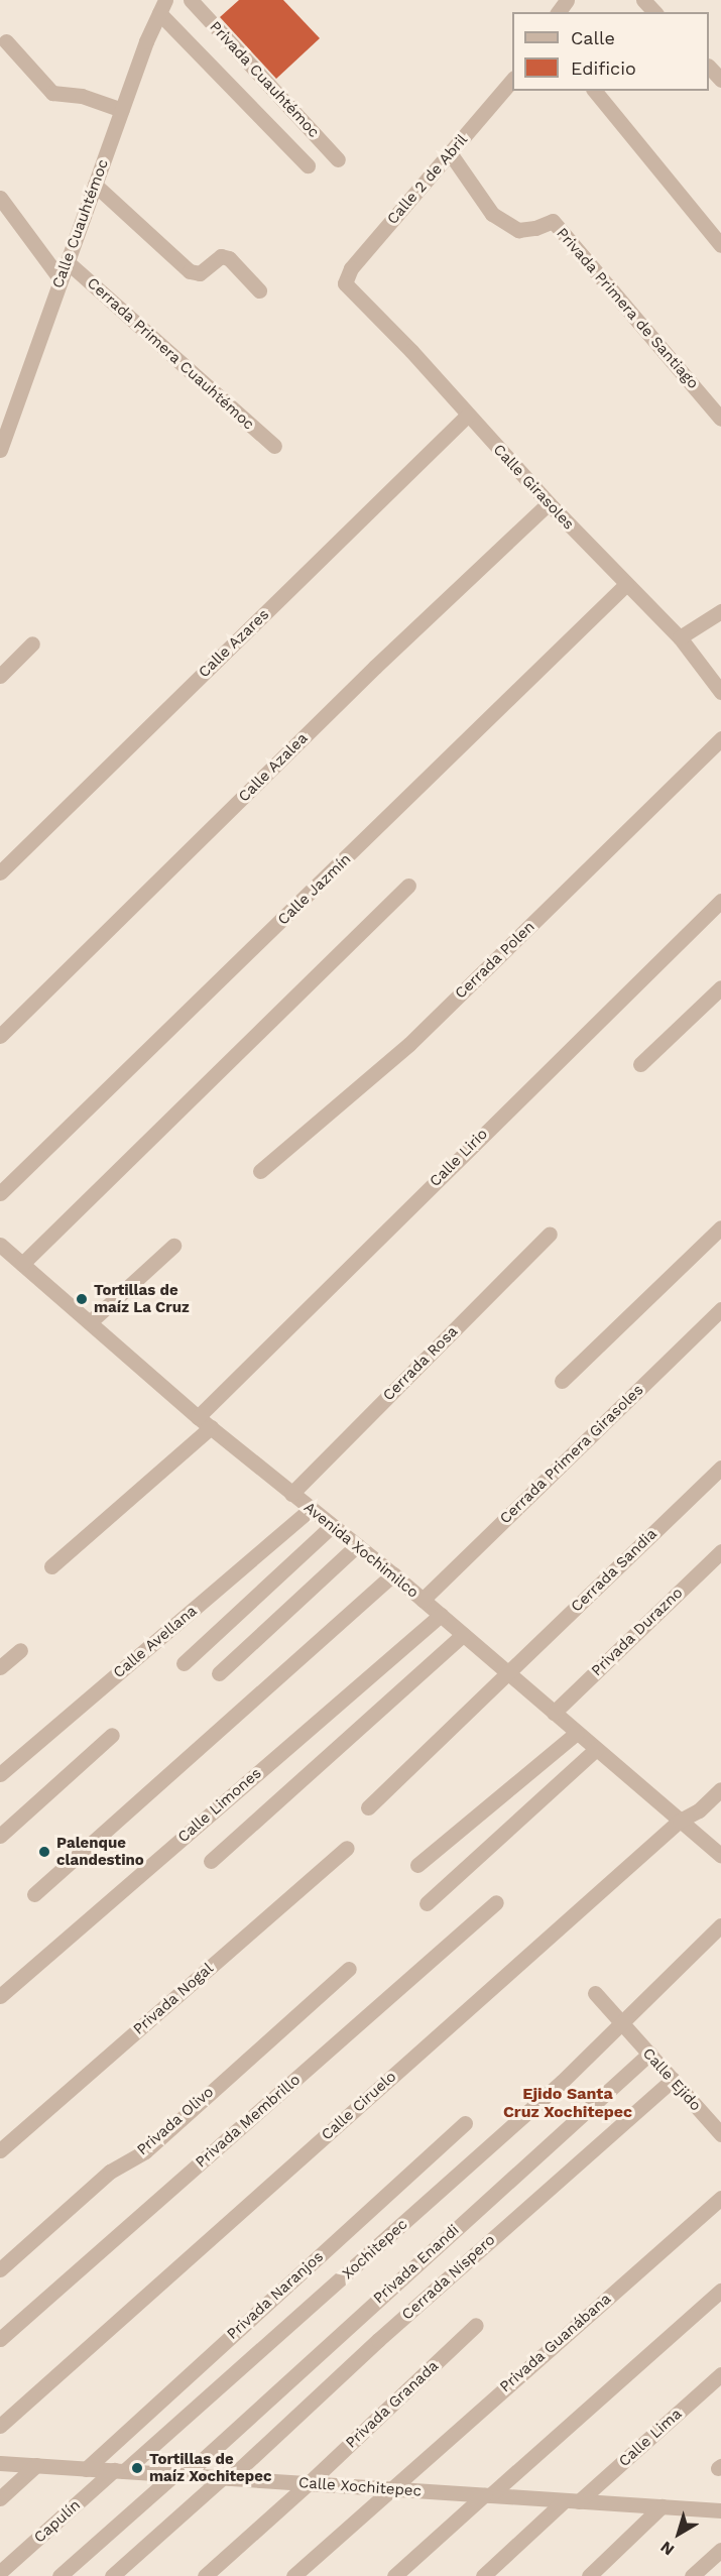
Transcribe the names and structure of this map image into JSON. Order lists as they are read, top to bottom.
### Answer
{
  "streets": {
    "street": [
      "Privada Cuauhtémoc",
      "Calle 2 de Abril",
      "Calle Cuauhtémoc",
      "Privada Primera de Santiago",
      "Cerrada Primera Cuauhtémoc",
      "Calle Girasoles",
      "Calle Azares",
      "Calle Azalea",
      "Calle Jazmín",
      "Cerrada Polen",
      "Calle Lirio",
      "Cerrada Rosa",
      "Cerrada Primera Girasoles",
      "Avenida Xochimilco",
      "Cerrada Sandia",
      "Privada Durazno",
      "Calle Avellana",
      "Calle Limones",
      "Privada Nogal",
      "Calle Ejido",
      "Calle Ciruelo",
      "Privada Olivo",
      "Privada Membrillo",
      "Xochitepec",
      "Privada Enandi",
      "Cerrada Níspero",
      "Privada Naranjos",
      "Privada Guanábana",
      "Privada Granada",
      "Calle Lima",
      "Calle Xochitepec",
      "Capulín"
    ]
  },
  "crossings": [
    ["Calle 2 de Abril", "Privada Primera de Santiago"],
    ["Calle 2 de Abril", "Calle Girasoles"],
    ["Calle Cuauhtémoc", "Cerrada Primera Cuauhtémoc"],
    ["Calle Girasoles", "Calle Azares"],
    ["Calle Girasoles", "Calle Azalea"],
    ["Calle Girasoles", "Calle Jazmín"],
    ["Calle Lirio", "Avenida Xochimilco"],
    ["Cerrada Rosa", "Avenida Xochimilco"],
    ["Cerrada Primera Girasoles", "Avenida Xochimilco"],
    ["Avenida Xochimilco", "Cerrada Sandia"],
    ["Avenida Xochimilco", "Privada Durazno"],
    ["Avenida Xochimilco", "Calle Avellana"],
    ["Avenida Xochimilco", "Calle Limones"],
    ["Avenida Xochimilco", "Calle Ciruelo"],
    ["Calle Ejido", "Xochitepec"],
    ["Calle Ejido", "Privada Enandi"],
    ["Calle Ejido", "Cerrada Níspero"],
    ["Xochitepec", "Calle Xochitepec"],
    ["Xochitepec", "Capulín"],
    ["Privada Enandi", "Calle Xochitepec"],
    ["Cerrada Níspero", "Calle Xochitepec"],
    ["Privada Naranjos", "Calle Xochitepec"],
    ["Privada Guanábana", "Calle Xochitepec"],
    ["Privada Granada", "Calle Xochitepec"],
    ["Calle Lima", "Calle Xochitepec"],
    ["Calle Xochitepec", "Capulín"]
  ],
  "districts": ["Ejido Santa Cruz Xochitepec"],
  "places": ["Tortillas de maíz La Cruz", "Palenque clandestino", "Tortillas de maíz Xochitepec"],
  "legend": ["Calle", "Edificio"],
  "north": "bottom left"
}
